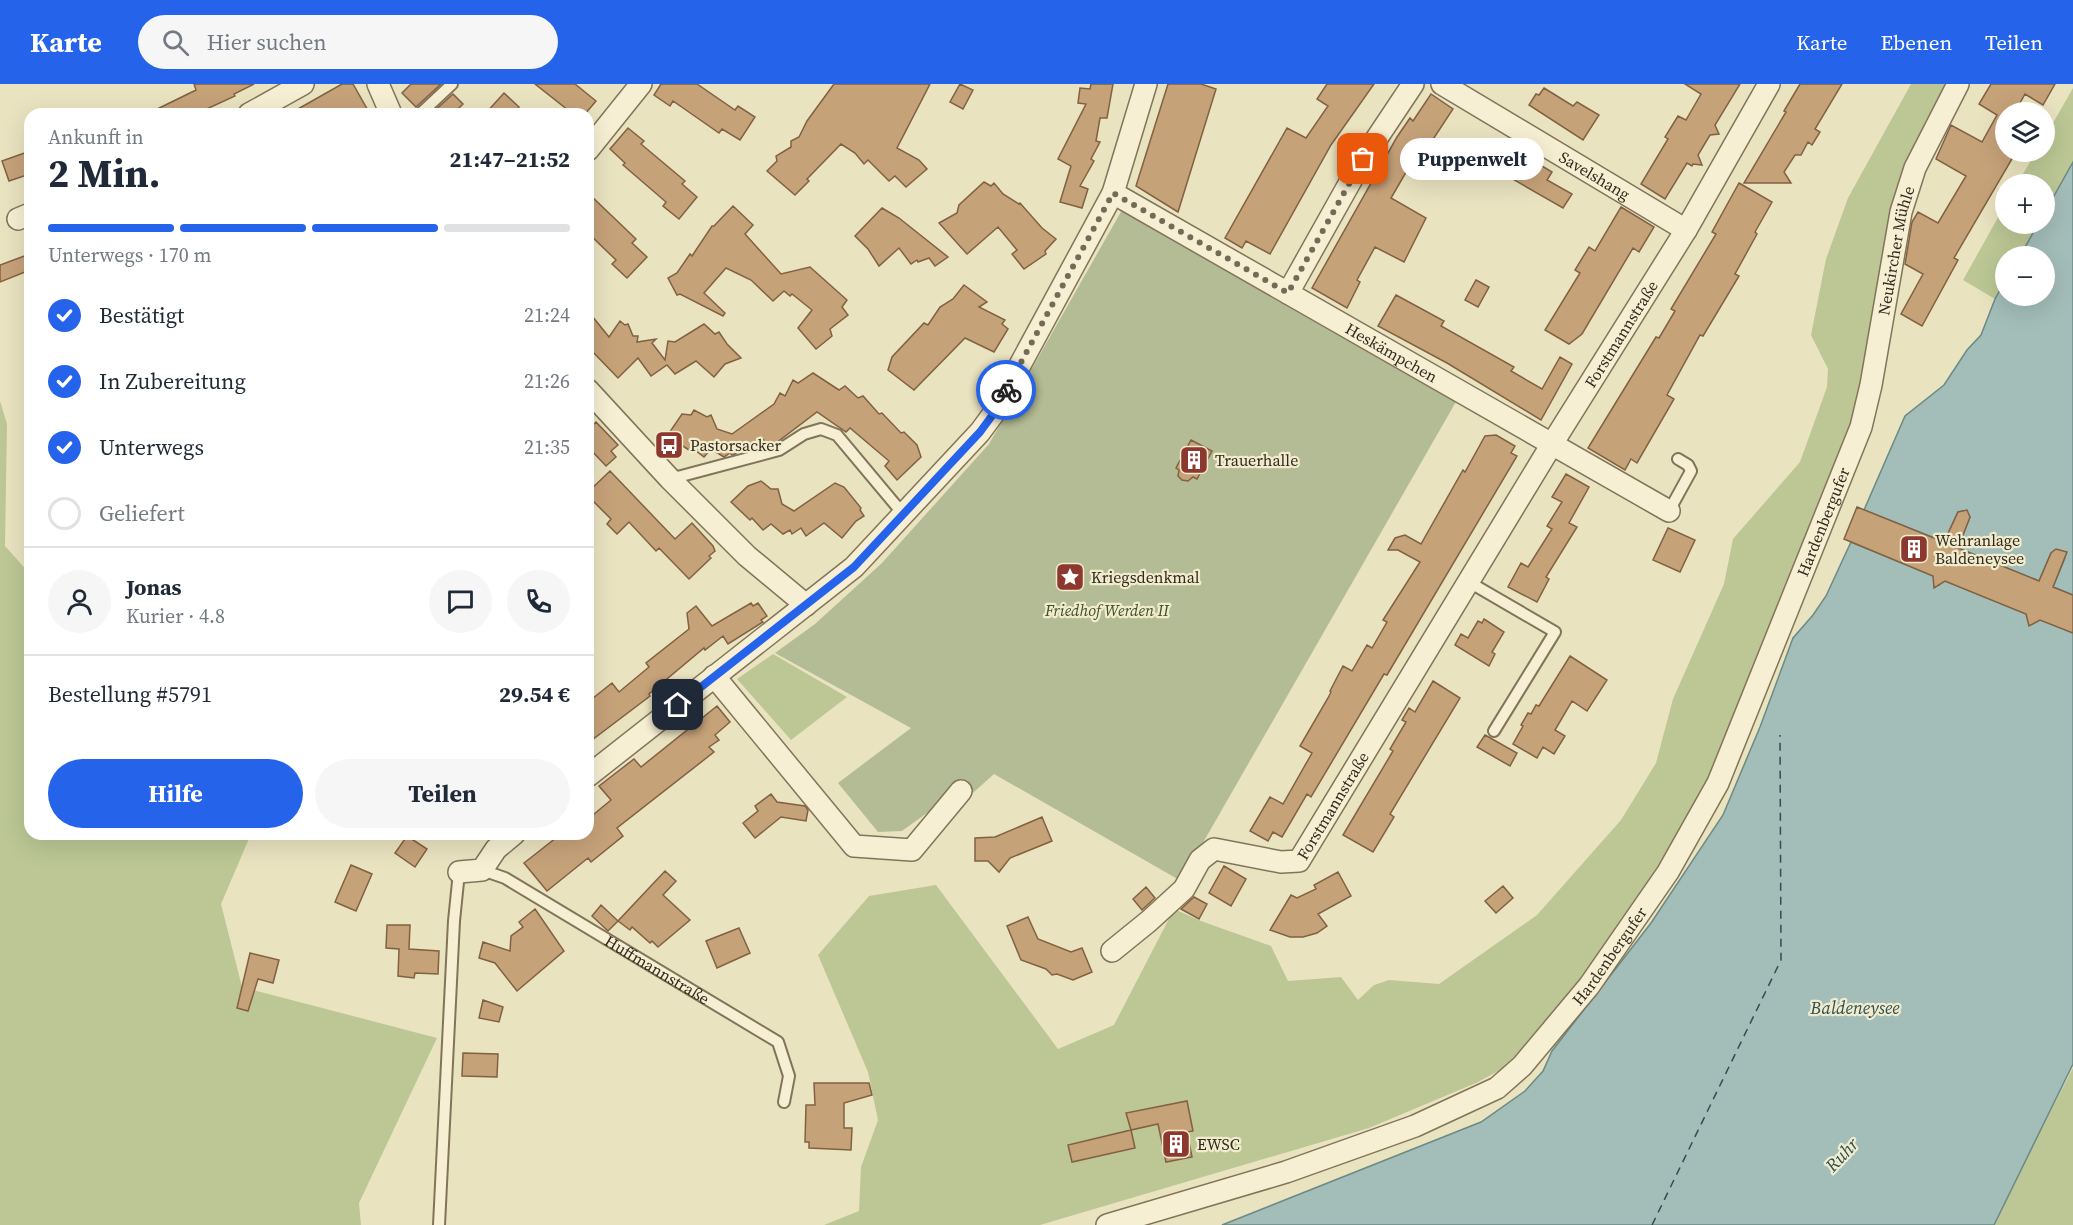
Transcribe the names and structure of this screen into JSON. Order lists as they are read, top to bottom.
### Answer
{
  "streets": {
    "street": [
      "Savelshang",
      "Neukircher Mühle",
      "Forstmannstraße",
      "Heskämpchen",
      "Hardenbergufer",
      "Huffmannstraße"
    ]
  },
  "crossings": [
    ["Savelshang", "Forstmannstraße"],
    ["Neukircher Mühle", "Hardenbergufer"],
    ["Forstmannstraße", "Heskämpchen"]
  ],
  "water": ["Baldeneysee", "Ruhr"],
  "parks": ["Friedhof Werden II"],
  "places": {
    "other": ["Puppenwelt"],
    "bus stop": ["Pastorsacker"],
    "building": ["Trauerhalle", "Wehranlage Baldeneysee", "EWSC"],
    "place": ["Kriegsdenkmal"]
  },
  "page": {
    "header": "Karte",
    "search": "Hier suchen",
    "nav": ["Karte", "Ebenen", "Teilen"],
    "map_buttons": ["+", "−"],
    "heading": ["2 Min.", "Ankunft in", "21:47–21:52"],
    "panel": [
      "Jonas",
      "Kurier · 4.8",
      "Bestellung #5791",
      "29.54 €"
    ],
    "bubble": "Puppenwelt",
    "bar": "Unterwegs · 170 m",
    "list": [
      ["Bestätigt", "21:24"],
      ["In Zubereitung", "21:26"],
      ["Unterwegs", "21:35"],
      "Geliefert"
    ],
    "buttons": ["Hilfe", "Teilen"]
  }
}
